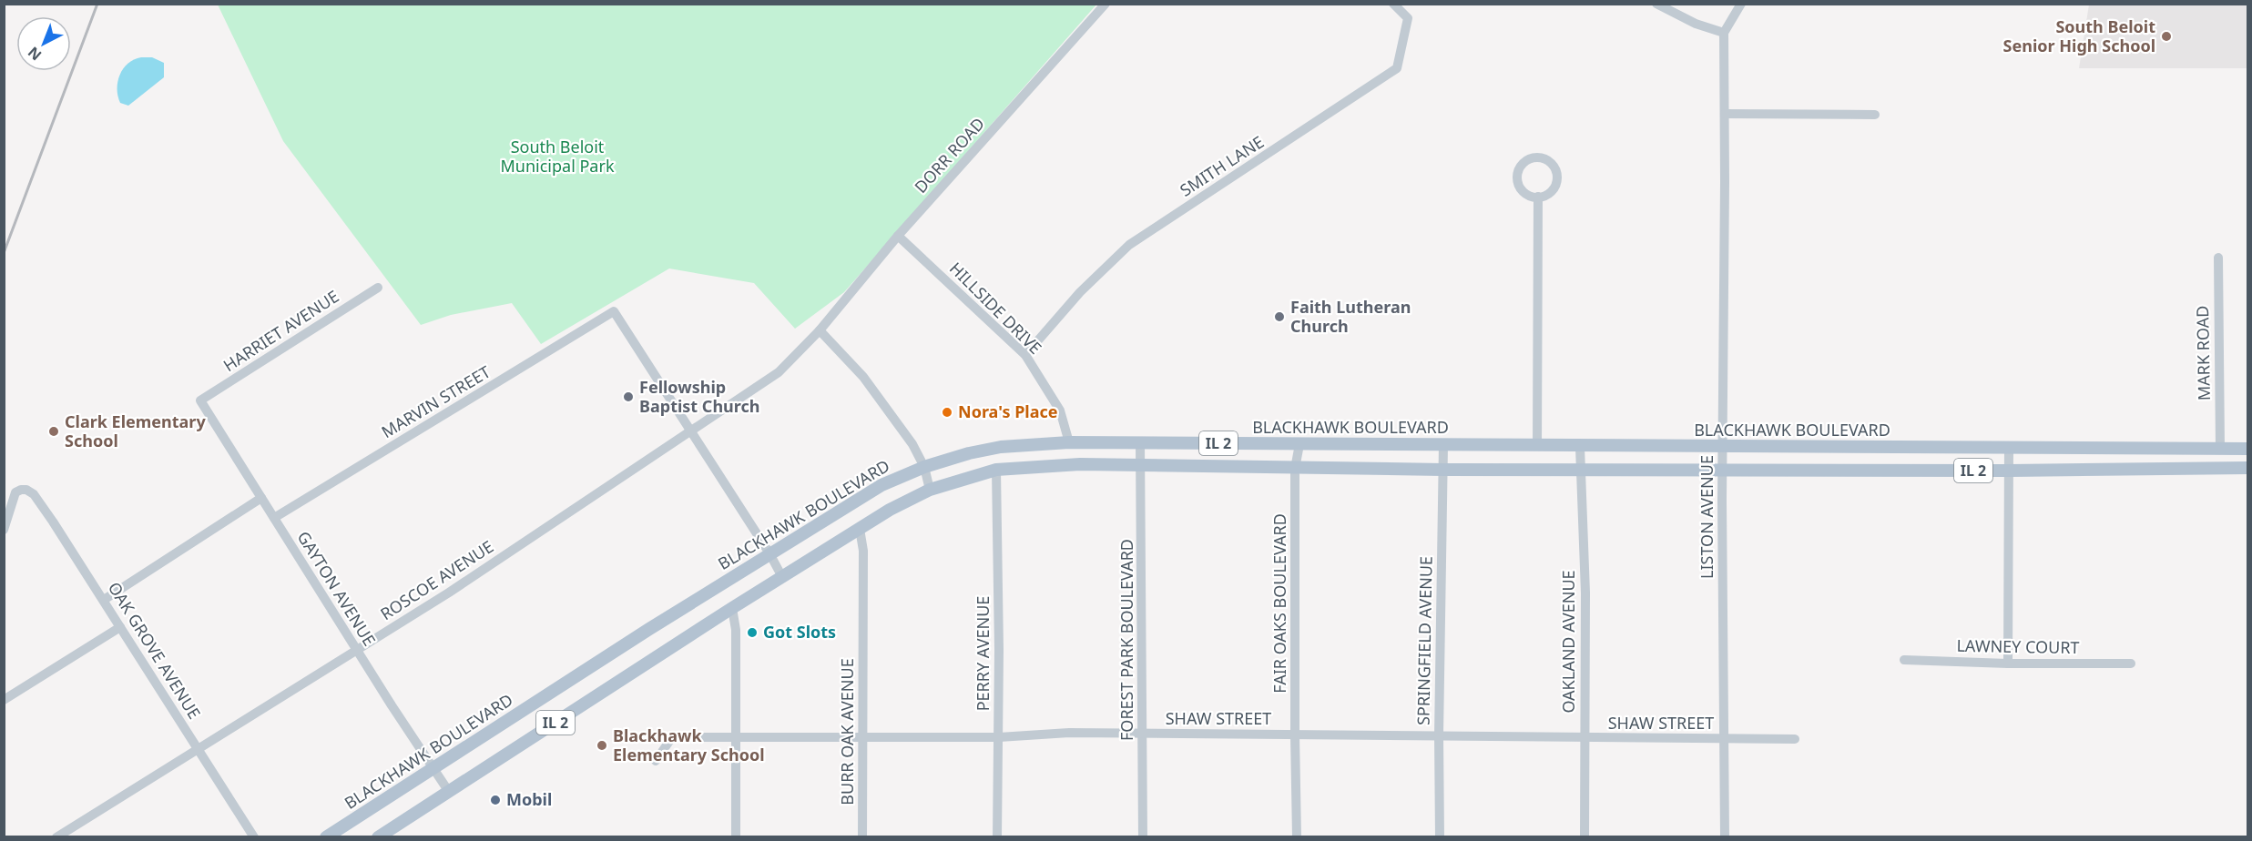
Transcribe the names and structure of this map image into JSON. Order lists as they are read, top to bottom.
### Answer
{
  "streets": {
    "main road": ["BLACKHAWK BOULEVARD", "IL 2"],
    "street": [
      "DORR ROAD",
      "SMITH LANE",
      "HILLSIDE DRIVE",
      "HARRIET AVENUE",
      "MARK ROAD",
      "MARVIN STREET",
      "LISTON AVENUE",
      "ROSCOE AVENUE",
      "GAYTON AVENUE",
      "FAIR OAKS BOULEVARD",
      "FOREST PARK BOULEVARD",
      "SPRINGFIELD AVENUE",
      "OAKLAND AVENUE",
      "LAWNEY COURT",
      "OAK GROVE AVENUE",
      "PERRY AVENUE",
      "SHAW STREET",
      "BURR OAK AVENUE"
    ]
  },
  "crossings": [
    ["DORR ROAD", "HILLSIDE DRIVE"],
    ["DORR ROAD", "ROSCOE AVENUE"],
    ["SMITH LANE", "HILLSIDE DRIVE"],
    ["HILLSIDE DRIVE", "BLACKHAWK BOULEVARD"],
    ["HARRIET AVENUE", "GAYTON AVENUE"],
    ["MARK ROAD", "BLACKHAWK BOULEVARD"],
    ["MARK ROAD", "IL 2"],
    ["MARVIN STREET", "ROSCOE AVENUE"],
    ["MARVIN STREET", "GAYTON AVENUE"],
    ["BLACKHAWK BOULEVARD", "IL 2"],
    ["BLACKHAWK BOULEVARD", "LISTON AVENUE"],
    ["BLACKHAWK BOULEVARD", "GAYTON AVENUE"],
    ["BLACKHAWK BOULEVARD", "FAIR OAKS BOULEVARD"],
    ["BLACKHAWK BOULEVARD", "FOREST PARK BOULEVARD"],
    ["BLACKHAWK BOULEVARD", "SPRINGFIELD AVENUE"],
    ["BLACKHAWK BOULEVARD", "OAKLAND AVENUE"],
    ["IL 2", "LISTON AVENUE"],
    ["IL 2", "GAYTON AVENUE"],
    ["IL 2", "FAIR OAKS BOULEVARD"],
    ["IL 2", "FOREST PARK BOULEVARD"],
    ["IL 2", "SPRINGFIELD AVENUE"],
    ["IL 2", "OAKLAND AVENUE"],
    ["IL 2", "PERRY AVENUE"],
    ["IL 2", "BURR OAK AVENUE"],
    ["LISTON AVENUE", "SHAW STREET"],
    ["ROSCOE AVENUE", "GAYTON AVENUE"],
    ["ROSCOE AVENUE", "OAK GROVE AVENUE"],
    ["FAIR OAKS BOULEVARD", "SHAW STREET"],
    ["FOREST PARK BOULEVARD", "SHAW STREET"],
    ["SPRINGFIELD AVENUE", "SHAW STREET"],
    ["OAKLAND AVENUE", "SHAW STREET"],
    ["PERRY AVENUE", "SHAW STREET"],
    ["SHAW STREET", "BURR OAK AVENUE"]
  ],
  "parks": ["South Beloit Municipal Park"],
  "places": [
    "South Beloit Senior High School",
    "Faith Lutheran Church",
    "Fellowship Baptist Church",
    "Nora's Place",
    "Clark Elementary School",
    "Got Slots",
    "Blackhawk Elementary School",
    "Mobil"
  ],
  "north": "bottom left"
}
